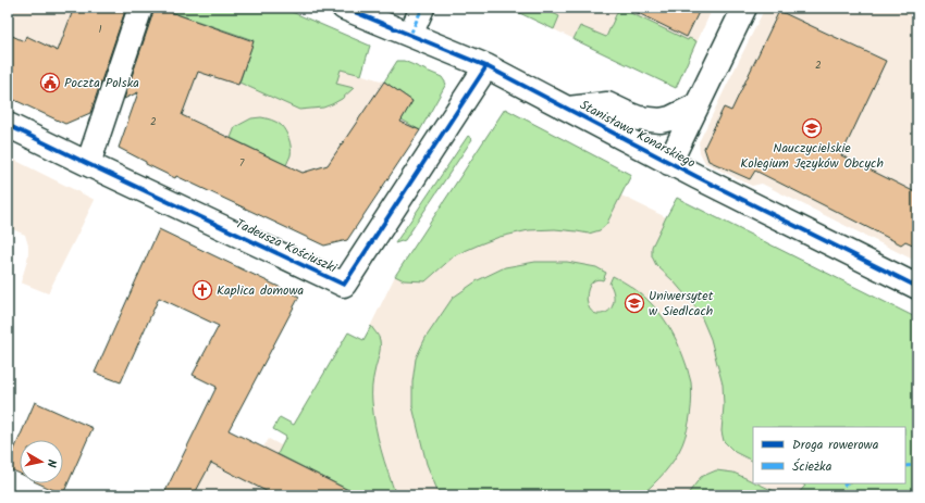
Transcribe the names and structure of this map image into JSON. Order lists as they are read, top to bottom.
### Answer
{
  "streets": {
    "street": ["Stanisława Konarskiego", "Tadeusza Kościuszki"]
  },
  "crossings": [
    ["Stanisława Konarskiego", "Tadeusza Kościuszki"]
  ],
  "places": {
    "public building": ["Poczta Polska"],
    "school or university": ["Nauczycielskie Kolegium Języków Obcych", "Uniwersytet w Siedlcach"],
    "church": ["Kaplica domowa"]
  },
  "house_numbers": [
    "1",
    "2",
    "2",
    "7"
  ],
  "legend": ["Droga rowerowa", "Ścieżka"],
  "north": "right"
}
